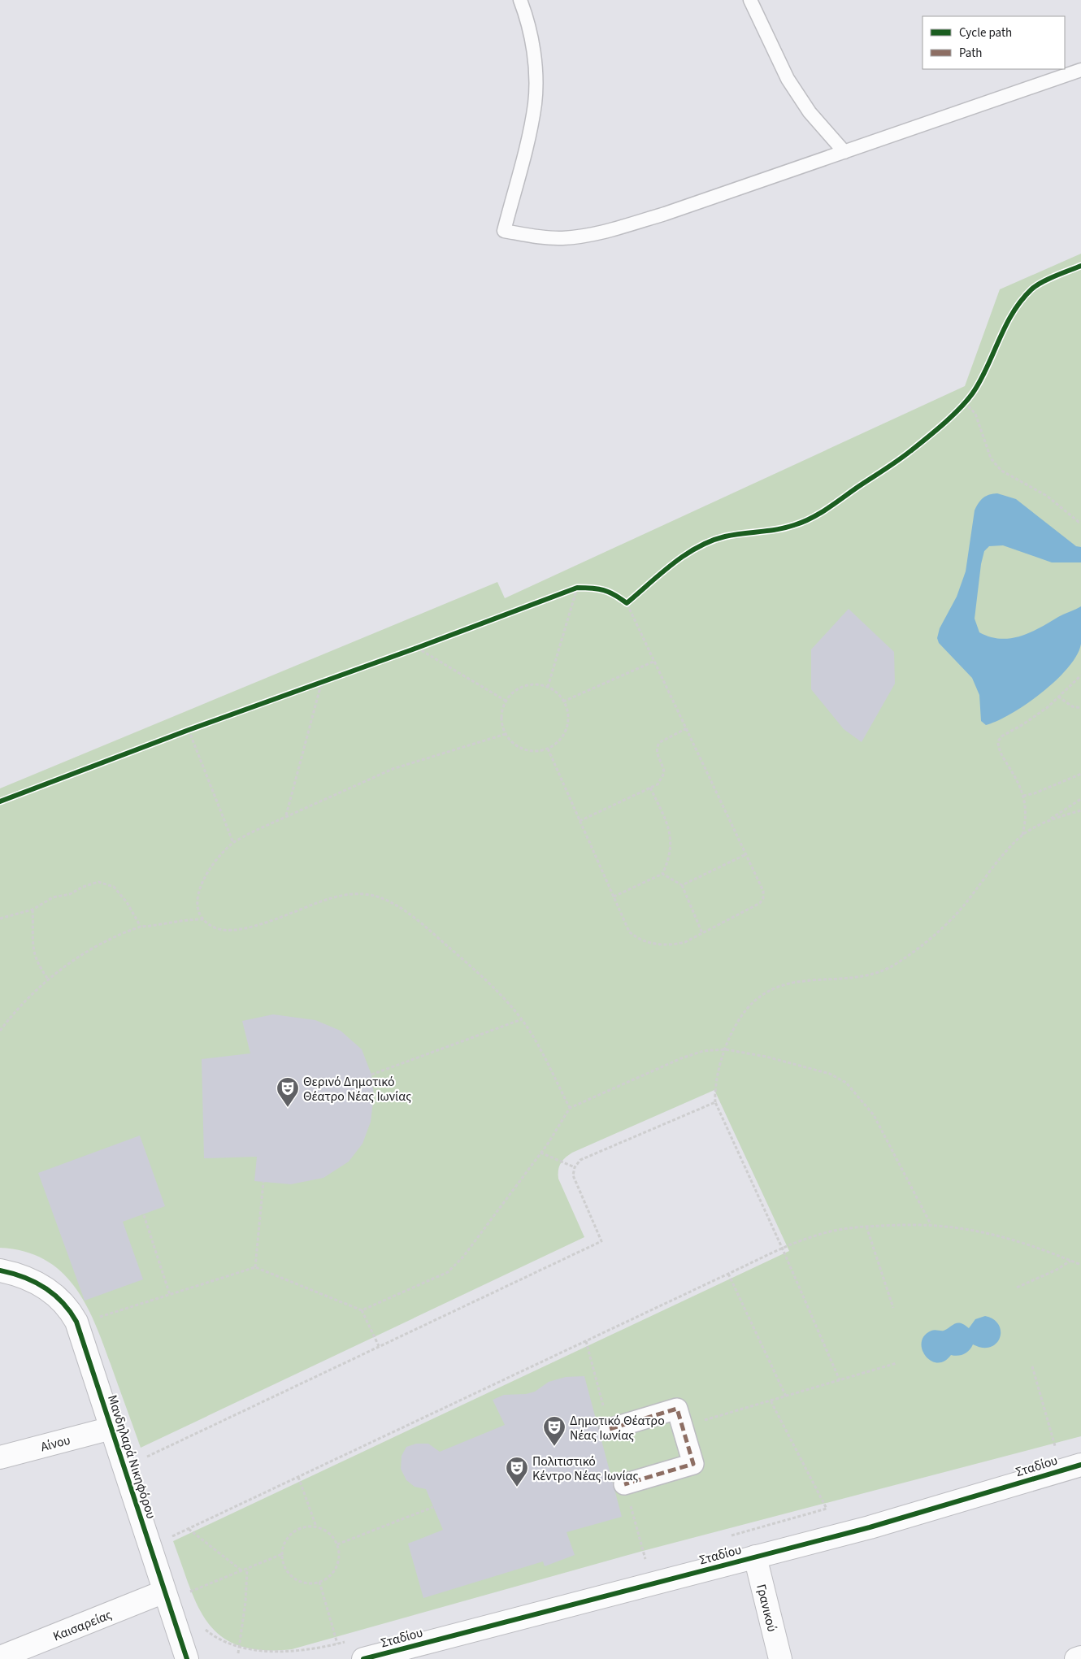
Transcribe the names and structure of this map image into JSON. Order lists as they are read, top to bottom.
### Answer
{
  "streets": {
    "street": [
      "Αίνου",
      "Μανδηλαρά Νικηφόρου",
      "Σταδίου",
      "Γρανικού",
      "Καισαρείας"
    ]
  },
  "crossings": [
    ["Αίνου", "Μανδηλαρά Νικηφόρου"],
    ["Μανδηλαρά Νικηφόρου", "Καισαρείας"],
    ["Σταδίου", "Γρανικού"]
  ],
  "places": {
    "theatre": ["Θερινό Δημοτικό Θέατρο Νέας Ιωνίας", "Δημοτικό Θέατρο Νέας Ιωνίας", "Πολιτιστικό Κέντρο Νέας Ιωνίας"]
  },
  "legend": ["Cycle path", "Path"]
}
